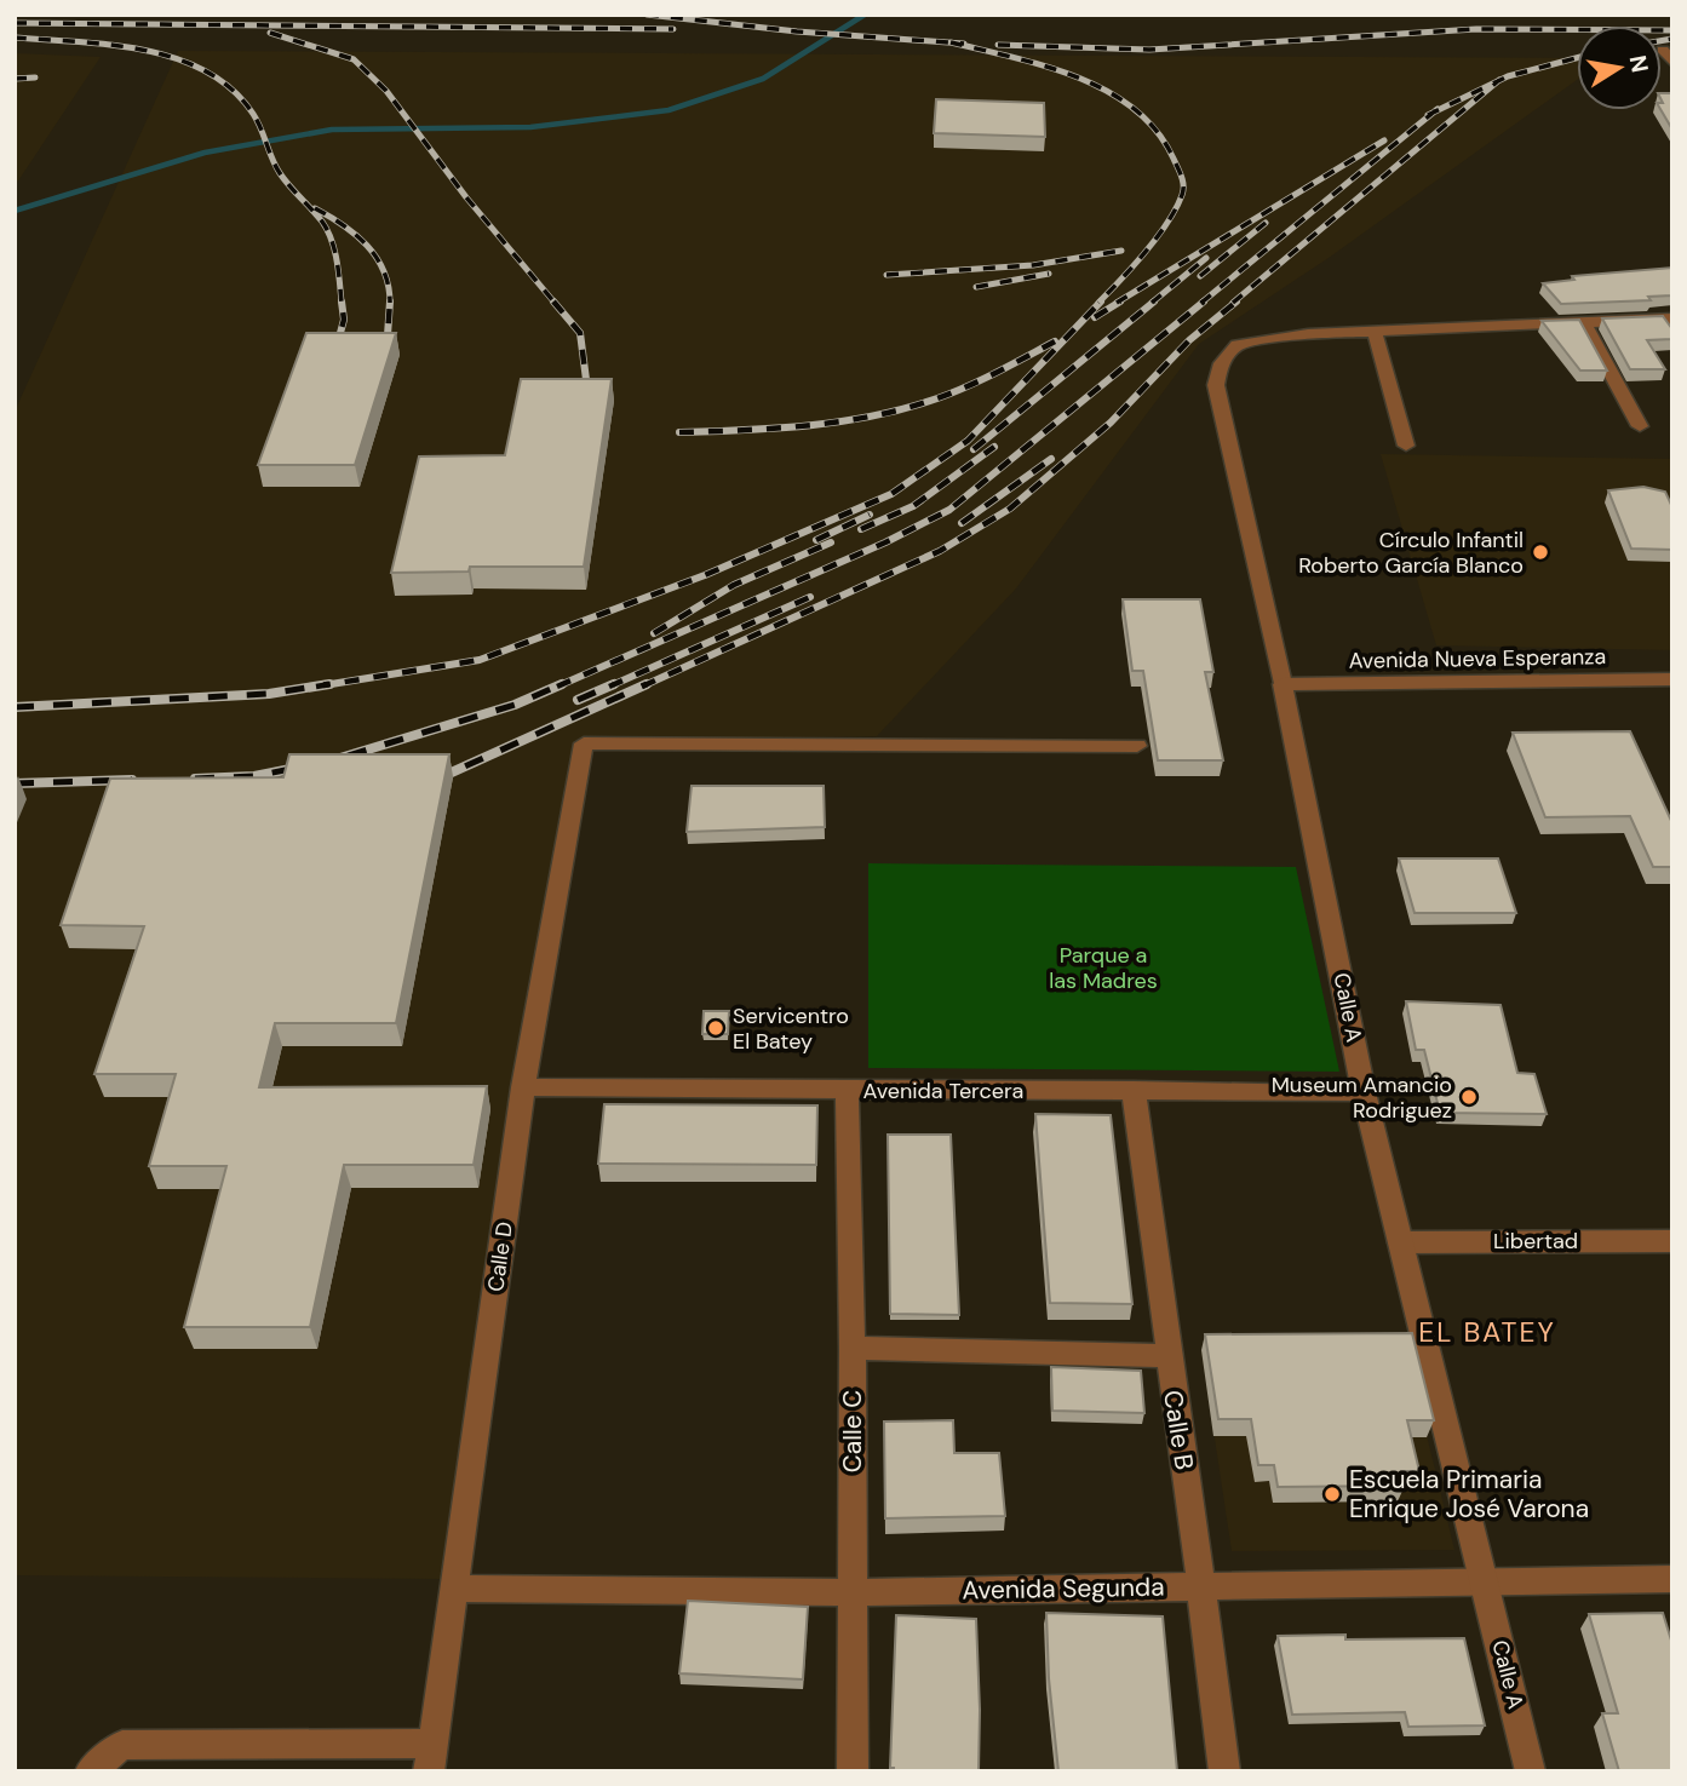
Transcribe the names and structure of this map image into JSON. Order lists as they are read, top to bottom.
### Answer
{
  "streets": {
    "street": [
      "Avenida Nueva Esperanza",
      "Calle A",
      "Avenida Tercera",
      "Libertad",
      "Calle D",
      "Calle B",
      "Calle C",
      "Avenida Segunda"
    ]
  },
  "crossings": [
    ["Avenida Nueva Esperanza", "Calle A"],
    ["Calle A", "Avenida Tercera"],
    ["Calle A", "Libertad"],
    ["Calle A", "Avenida Segunda"],
    ["Avenida Tercera", "Calle D"],
    ["Avenida Tercera", "Calle B"],
    ["Avenida Tercera", "Calle C"],
    ["Calle D", "Avenida Segunda"],
    ["Calle B", "Avenida Segunda"],
    ["Calle C", "Avenida Segunda"]
  ],
  "districts": ["EL BATEY"],
  "parks": ["Parque a las Madres"],
  "places": [
    "Círculo Infantil Roberto García Blanco",
    "Servicentro El Batey",
    "Museum Amancio Rodriguez",
    "Escuela Primaria Enrique José Varona"
  ],
  "north": "right"
}
